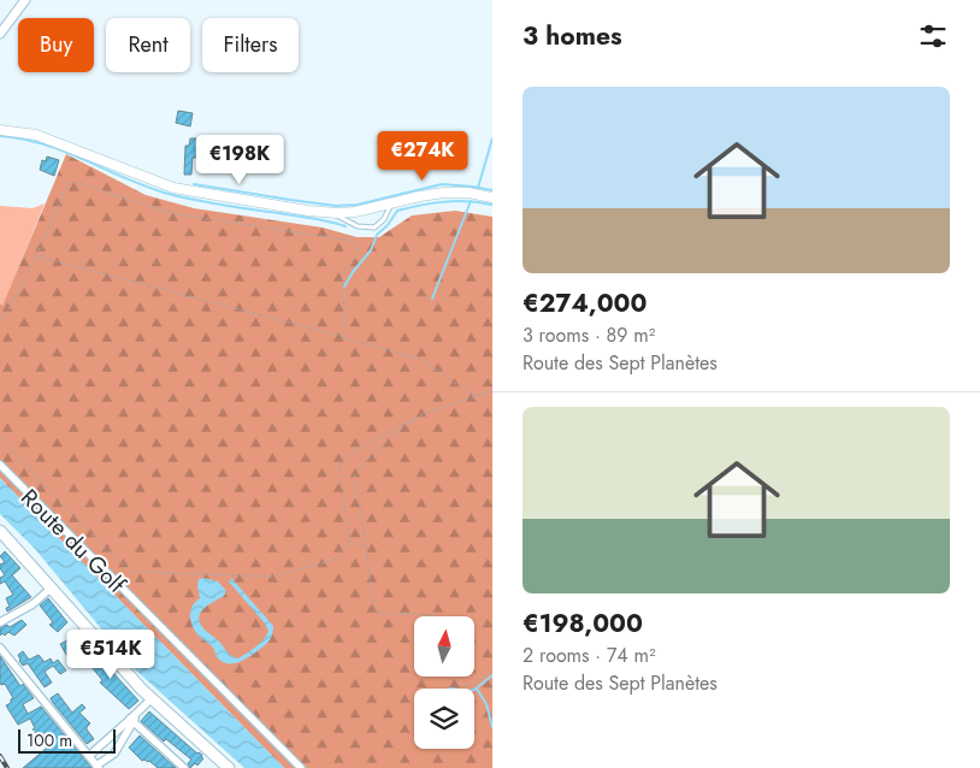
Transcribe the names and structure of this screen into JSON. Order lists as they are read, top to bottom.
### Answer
{
  "streets": {
    "street": ["Route du Golf"]
  },
  "scale_bar": "100 m",
  "north": "top",
  "page": {
    "heading": "3 homes",
    "chip": ["Buy", "Rent", "Filters"],
    "list": [
      {
        "name": "€274,000",
        "note": "3 rooms · 89 m² · Route des Sept Planètes"
      },
      {
        "name": "€198,000",
        "note": "2 rooms · 74 m² · Route des Sept Planètes"
      }
    ],
    "price": ["€274K", "€198K", "€514K"],
    "scale": "100 m"
  }
}
